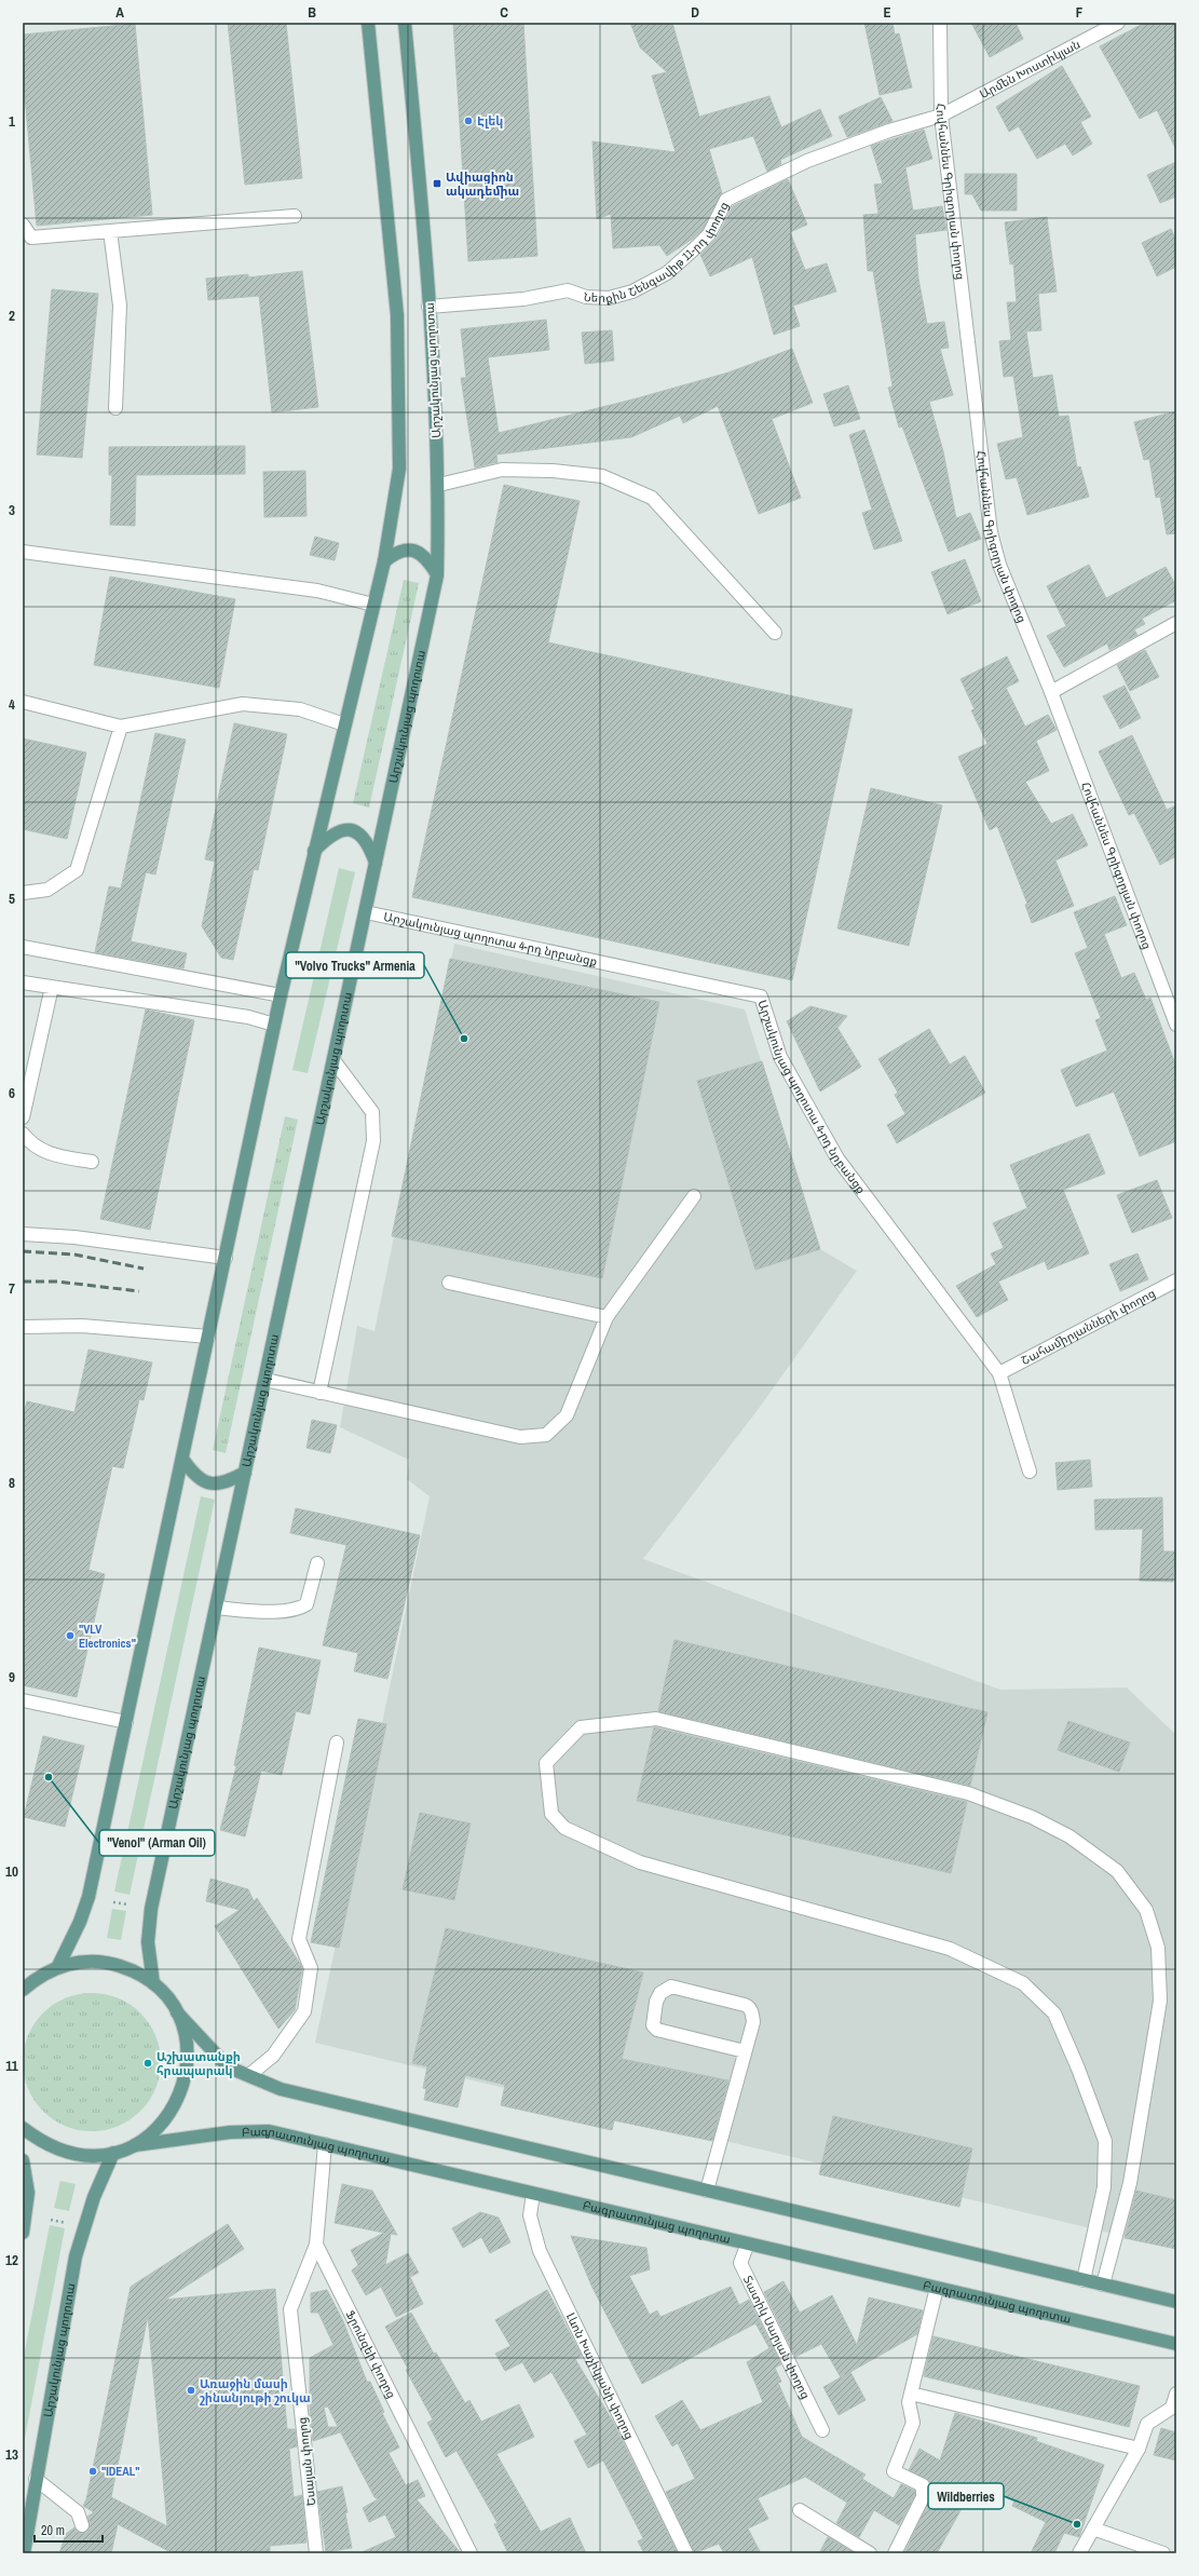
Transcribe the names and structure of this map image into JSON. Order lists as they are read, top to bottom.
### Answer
{
  "streets": {
    "main road": ["Արշակունյաց պողոտա", "Բագրատունյաց պողոտա"],
    "street": [
      "Արմեն Խոստիկյան",
      "Հովհաննես Գրիգորյան փողոց",
      "Ներքին Շենգավիթ 11-րդ փողոց",
      "Արշակունյաց պողոտա 4-րդ նրբանցք",
      "Շահամիրյանների փողոց",
      "Տատիկ Սարյան փողոց",
      "Ֆրունզեի փողոց",
      "Լևոն Խաչիկյանի փողոց",
      "Եսայան փողոց"
    ]
  },
  "crossings": [
    ["Արմեն Խոստիկյան", "Հովհաննես Գրիգորյան փողոց"],
    ["Արմեն Խոստիկյան", "Ներքին Շենգավիթ 11-րդ փողոց"],
    ["Հովհաննես Գրիգորյան փողոց", "Ներքին Շենգավիթ 11-րդ փողոց"],
    ["Ներքին Շենգավիթ 11-րդ փողոց", "Արշակունյաց պողոտա"],
    ["Արշակունյաց պողոտա", "Արշակունյաց պողոտա 4-րդ նրբանցք"],
    ["Արշակունյաց պողոտա 4-րդ նրբանցք", "Շահամիրյանների փողոց"],
    ["Բագրատունյաց պողոտա", "Տատիկ Սարյան փողոց"],
    ["Բագրատունյաց պողոտա", "Լևոն Խաչիկյանի փողոց"],
    ["Ֆրունզեի փողոց", "Եսայան փողոց"]
  ],
  "places": {
    "other": [
      "Էլեկ",
      "\"Volvo Trucks\" Armenia",
      "\"VLV Electronics\"",
      "\"Venol\" (Arman Oil)",
      "Աշխատանքի հրապարակ",
      "Առաջին մասի շինանյութի շուկա",
      "\"IDEAL\"",
      "Wildberries"
    ],
    "transit": ["Ավիացիոն ակադեմիա"]
  },
  "scale_bar": "20 m",
  "grid": {
    "columns": [
      "A",
      "B",
      "C",
      "D",
      "E",
      "F"
    ],
    "rows": [
      "1",
      "2",
      "3",
      "4",
      "5",
      "6",
      "7",
      "8",
      "9",
      "10",
      "11",
      "12",
      "13"
    ]
  }
}
